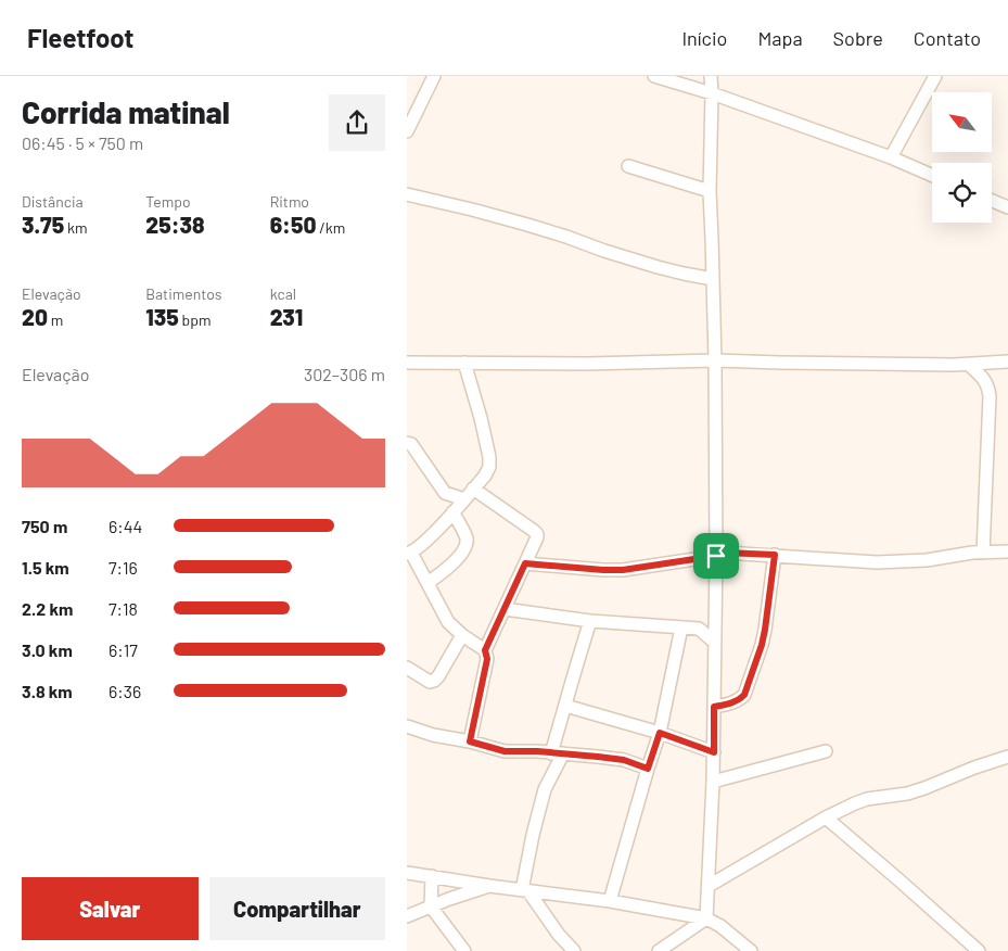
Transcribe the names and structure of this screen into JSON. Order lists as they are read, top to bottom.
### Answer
{
  "north": "top left",
  "page": {
    "header": "Fleetfoot",
    "nav": [
      "Início",
      "Mapa",
      "Sobre",
      "Contato"
    ],
    "heading": ["Corrida matinal", "06:45 · 5 × 750 m"],
    "stats": [
      ["Distância", "3.75 km"],
      ["Tempo", "25:38"],
      ["Ritmo", "6:50 /km"],
      ["Elevação", "20 m"],
      ["Batimentos", "135 bpm"],
      ["kcal", "231"]
    ],
    "chart": ["Elevação", "302–306 m"],
    "list": [
      {
        "name": "750 m",
        "note": "6:44"
      },
      {
        "name": "1.5 km",
        "note": "7:16"
      },
      {
        "name": "2.2 km",
        "note": "7:18"
      },
      {
        "name": "3.0 km",
        "note": "6:17"
      },
      {
        "name": "3.8 km",
        "note": "6:36"
      }
    ],
    "buttons": ["Salvar", "Compartilhar"]
  }
}
